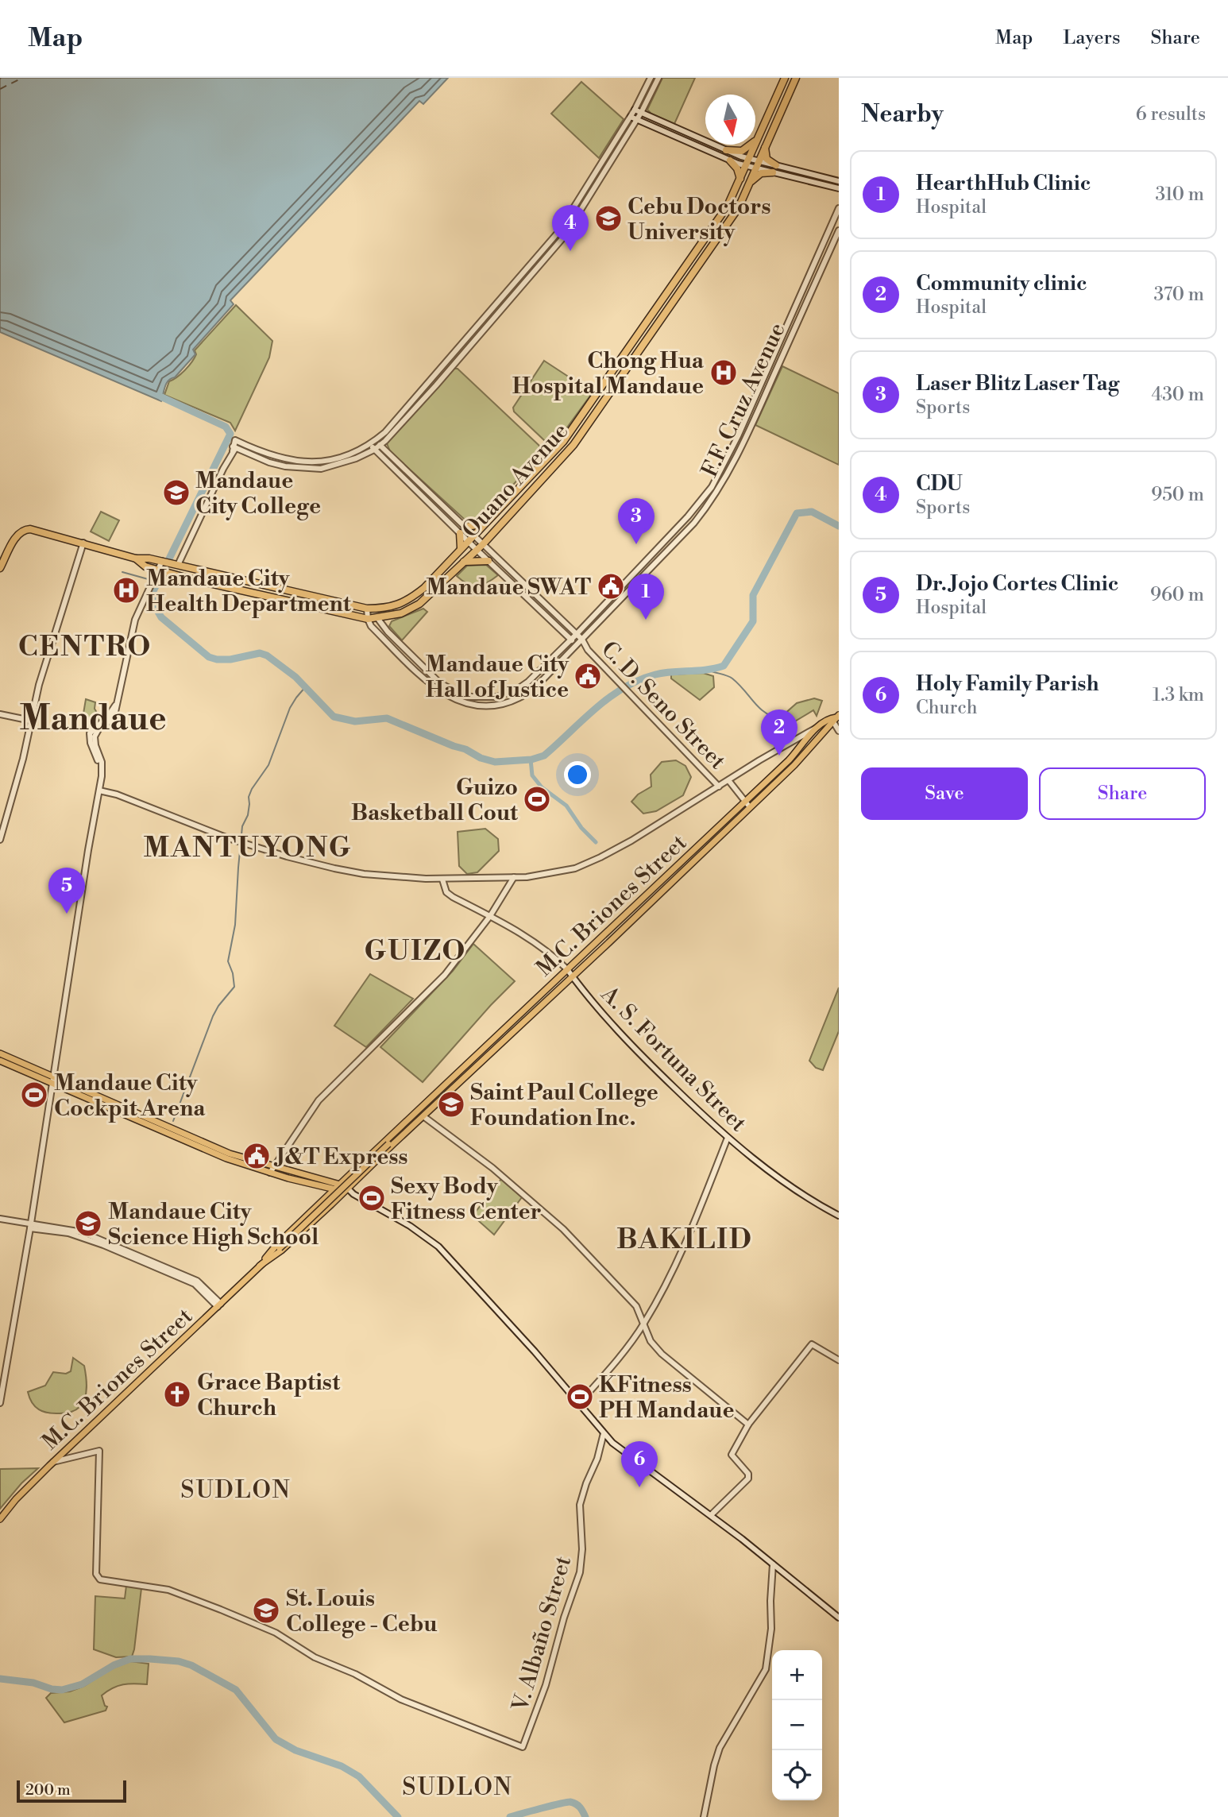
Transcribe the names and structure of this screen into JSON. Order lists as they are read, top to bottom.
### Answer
{
  "streets": {
    "highway": ["Ouano Avenue"],
    "main road": ["M.C. Briones Street"],
    "street": [
      "F.F. Cruz Avenue",
      "C. D. Seno Street",
      "A. S. Fortuna Street",
      "V. Albaño Street"
    ]
  },
  "crossings": [
    ["F.F. Cruz Avenue", "Ouano Avenue"],
    ["F.F. Cruz Avenue", "C. D. Seno Street"],
    ["Ouano Avenue", "C. D. Seno Street"],
    ["M.C. Briones Street", "A. S. Fortuna Street"],
    ["M.C. Briones Street", "V. Albaño Street"]
  ],
  "districts": [
    "CENTRO",
    "Mandaue",
    "MANTUYONG",
    "GUIZO",
    "BAKILID",
    "SUDLON",
    "SUDLON"
  ],
  "places": {
    "school or university": [
      "Cebu Doctors University",
      "Mandaue City College",
      "Saint Paul College Foundation Inc.",
      "Mandaue City Science High School",
      "St. Louis College - Cebu"
    ],
    "hospital": ["Chong Hua Hospital Mandaue", "Mandaue City Health Department"],
    "public building": ["Mandaue SWAT", "Mandaue City Hall of Justice", "J&T Express"],
    "sports": [
      "Guizo Basketball Cout",
      "Mandaue City Cockpit Arena",
      "Sexy Body Fitness Center",
      "KFitness PH Mandaue"
    ],
    "church": ["Grace Baptist Church"]
  },
  "scale_bar": "200 m",
  "north": "bottom",
  "page": {
    "header": "Map",
    "nav": ["Map", "Layers", "Share"],
    "heading": ["Nearby", "6 results"],
    "list": [
      {
        "mark": "1",
        "name": "HearthHub Clinic",
        "note": "Hospital",
        "value": "310 m"
      },
      {
        "mark": "2",
        "name": "Community clinic",
        "note": "Hospital",
        "value": "370 m"
      },
      {
        "mark": "3",
        "name": "Laser Blitz Laser Tag",
        "note": "Sports",
        "value": "430 m"
      },
      {
        "mark": "4",
        "name": "CDU",
        "note": "Sports",
        "value": "950 m"
      },
      {
        "mark": "5",
        "name": "Dr. Jojo Cortes Clinic",
        "note": "Hospital",
        "value": "960 m"
      },
      {
        "mark": "6",
        "name": "Holy Family Parish",
        "note": "Church",
        "value": "1.3 km"
      }
    ],
    "pins": [
      "4",
      "3",
      "1",
      "2",
      "5",
      "6"
    ],
    "buttons": ["Save", "Share"],
    "map_buttons": ["+", "−"],
    "scale": "200 m"
  }
}
